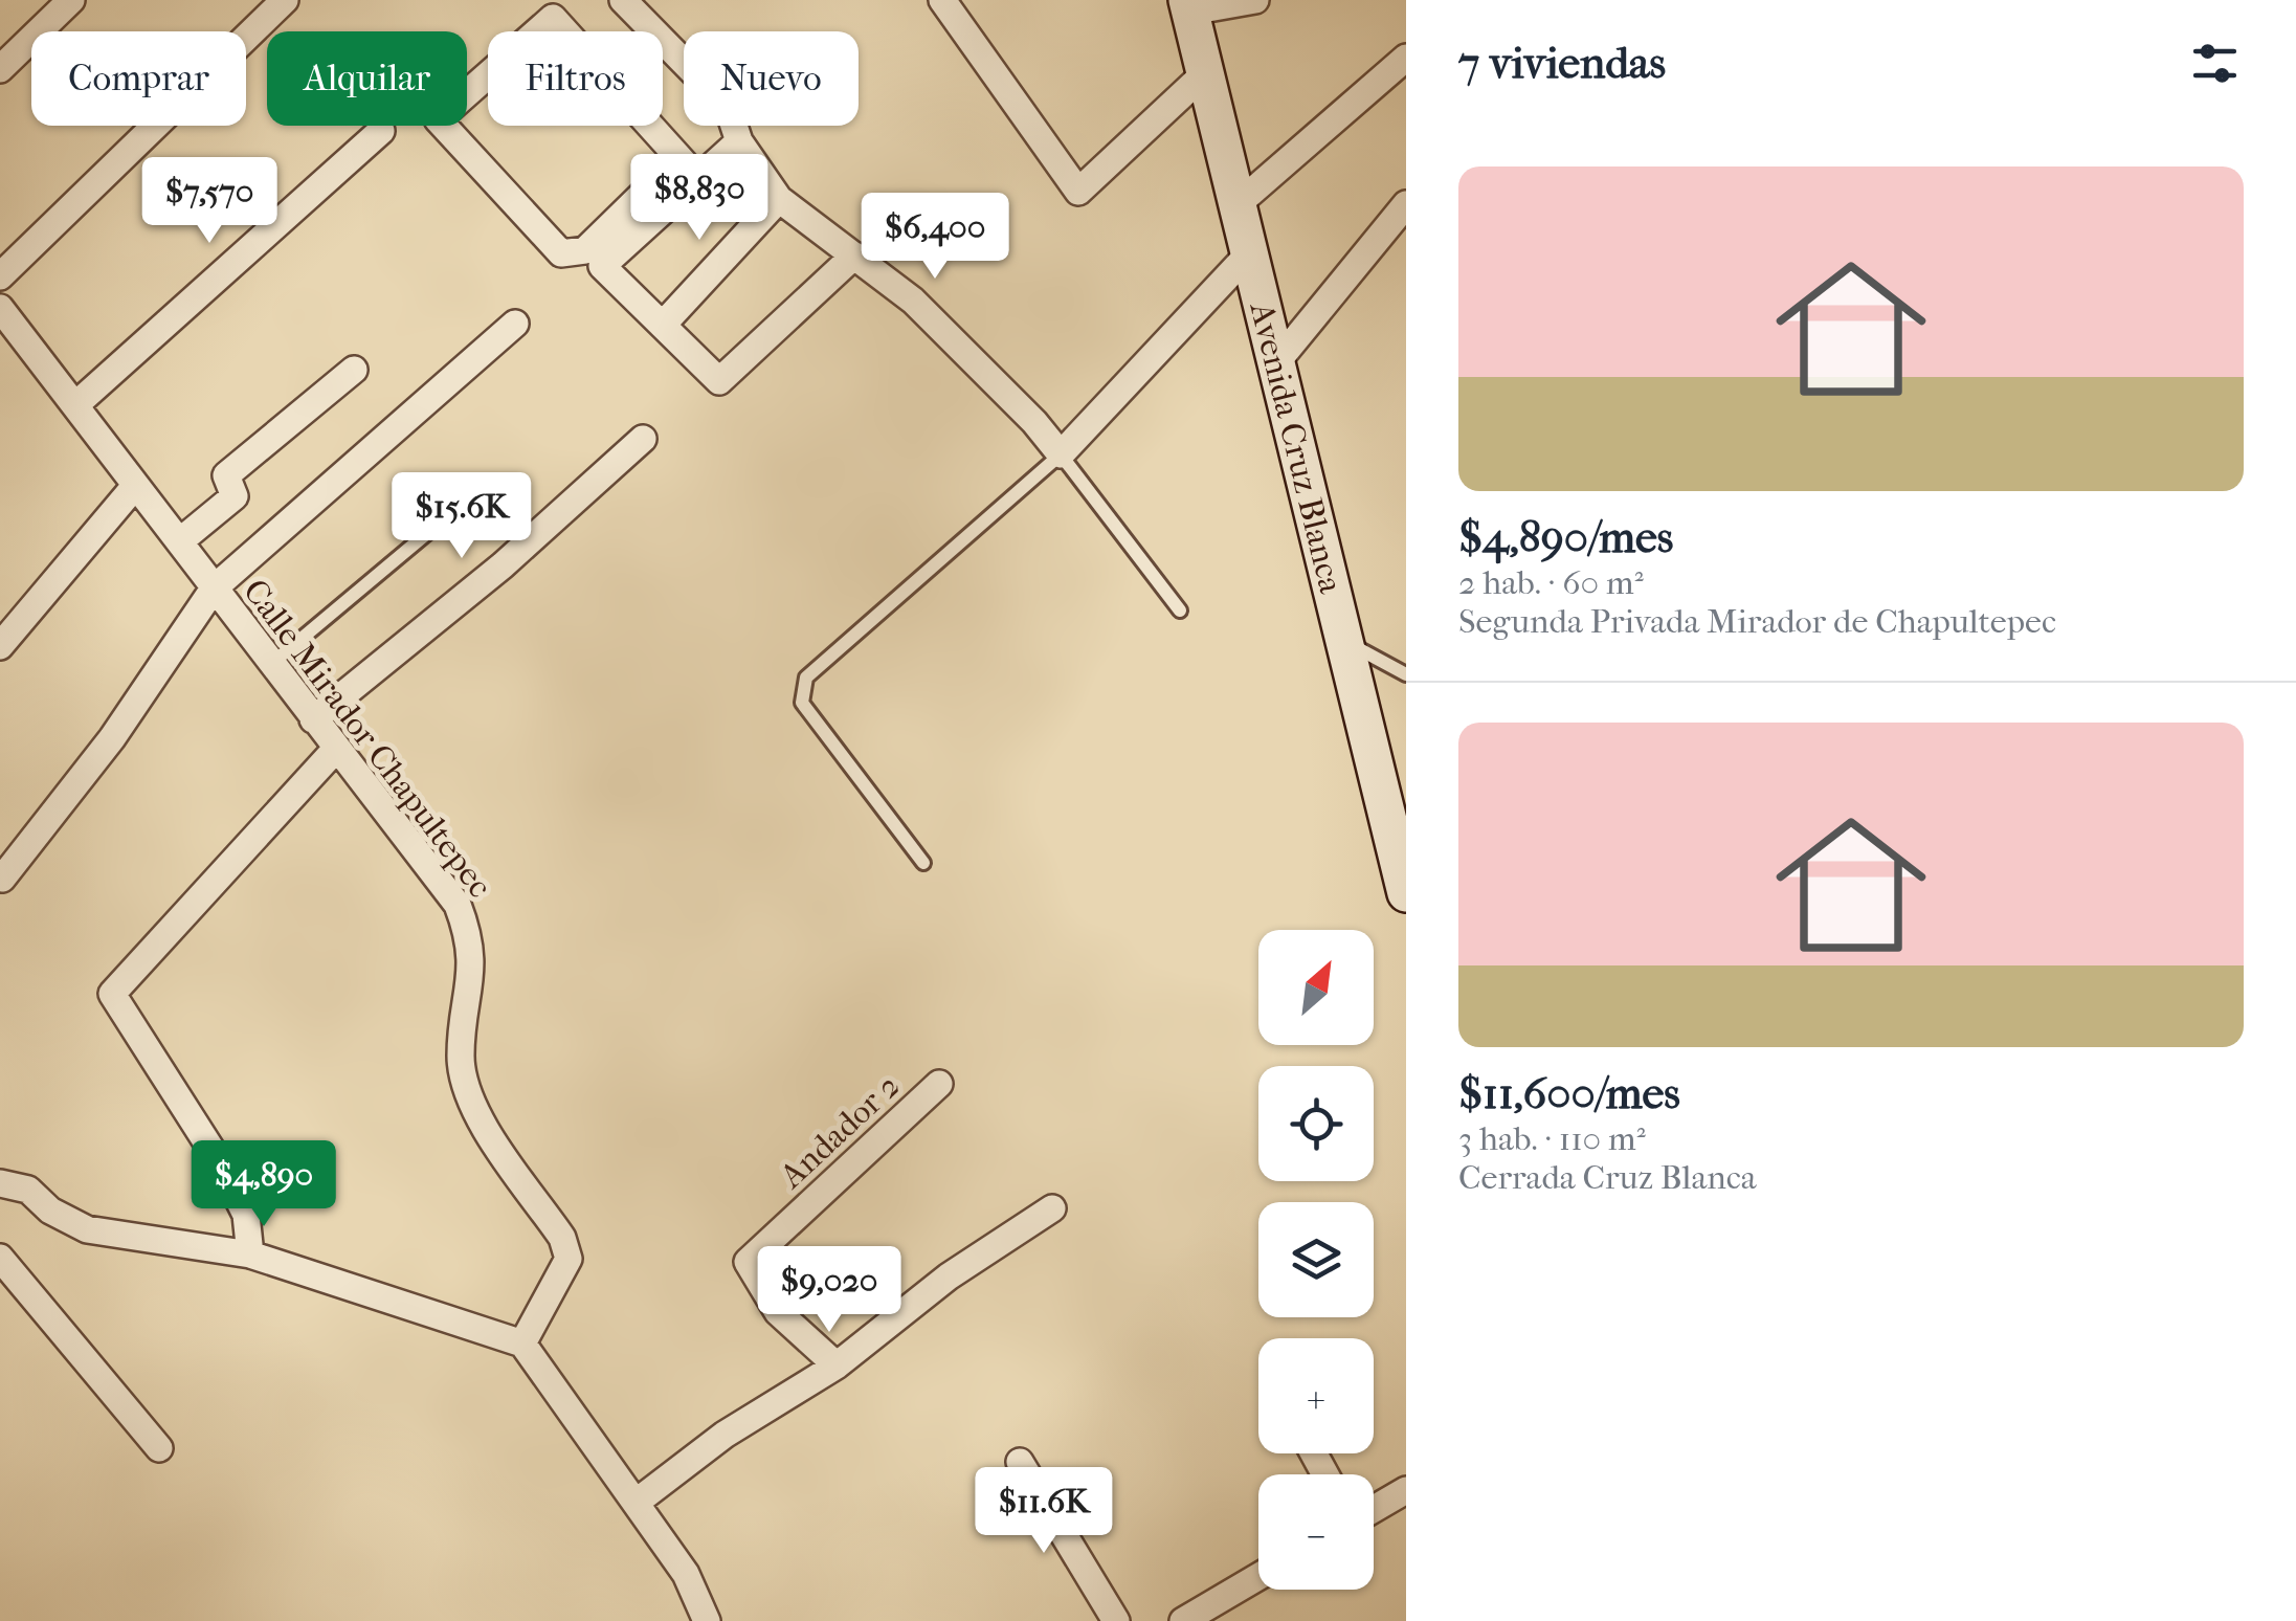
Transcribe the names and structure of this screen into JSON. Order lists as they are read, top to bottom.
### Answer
{
  "streets": {
    "main road": ["Avenida Cruz Blanca"],
    "street": ["Calle Mirador Chapultepec", "Andador 2"]
  },
  "north": "top right",
  "page": {
    "heading": "7 viviendas",
    "chip": [
      "Comprar",
      "Alquilar",
      "Filtros",
      "Nuevo"
    ],
    "list": [
      {
        "name": "$4,890/mes",
        "note": "2 hab. · 60 m² · Segunda Privada Mirador de Chapultepec"
      },
      {
        "name": "$11,600/mes",
        "note": "3 hab. · 110 m² · Cerrada Cruz Blanca"
      }
    ],
    "price": [
      "$8,830",
      "$7,570",
      "$6,400",
      "$15.6K",
      "$4,890",
      "$9,020",
      "$11.6K"
    ],
    "map_buttons": ["+", "−"]
  }
}
